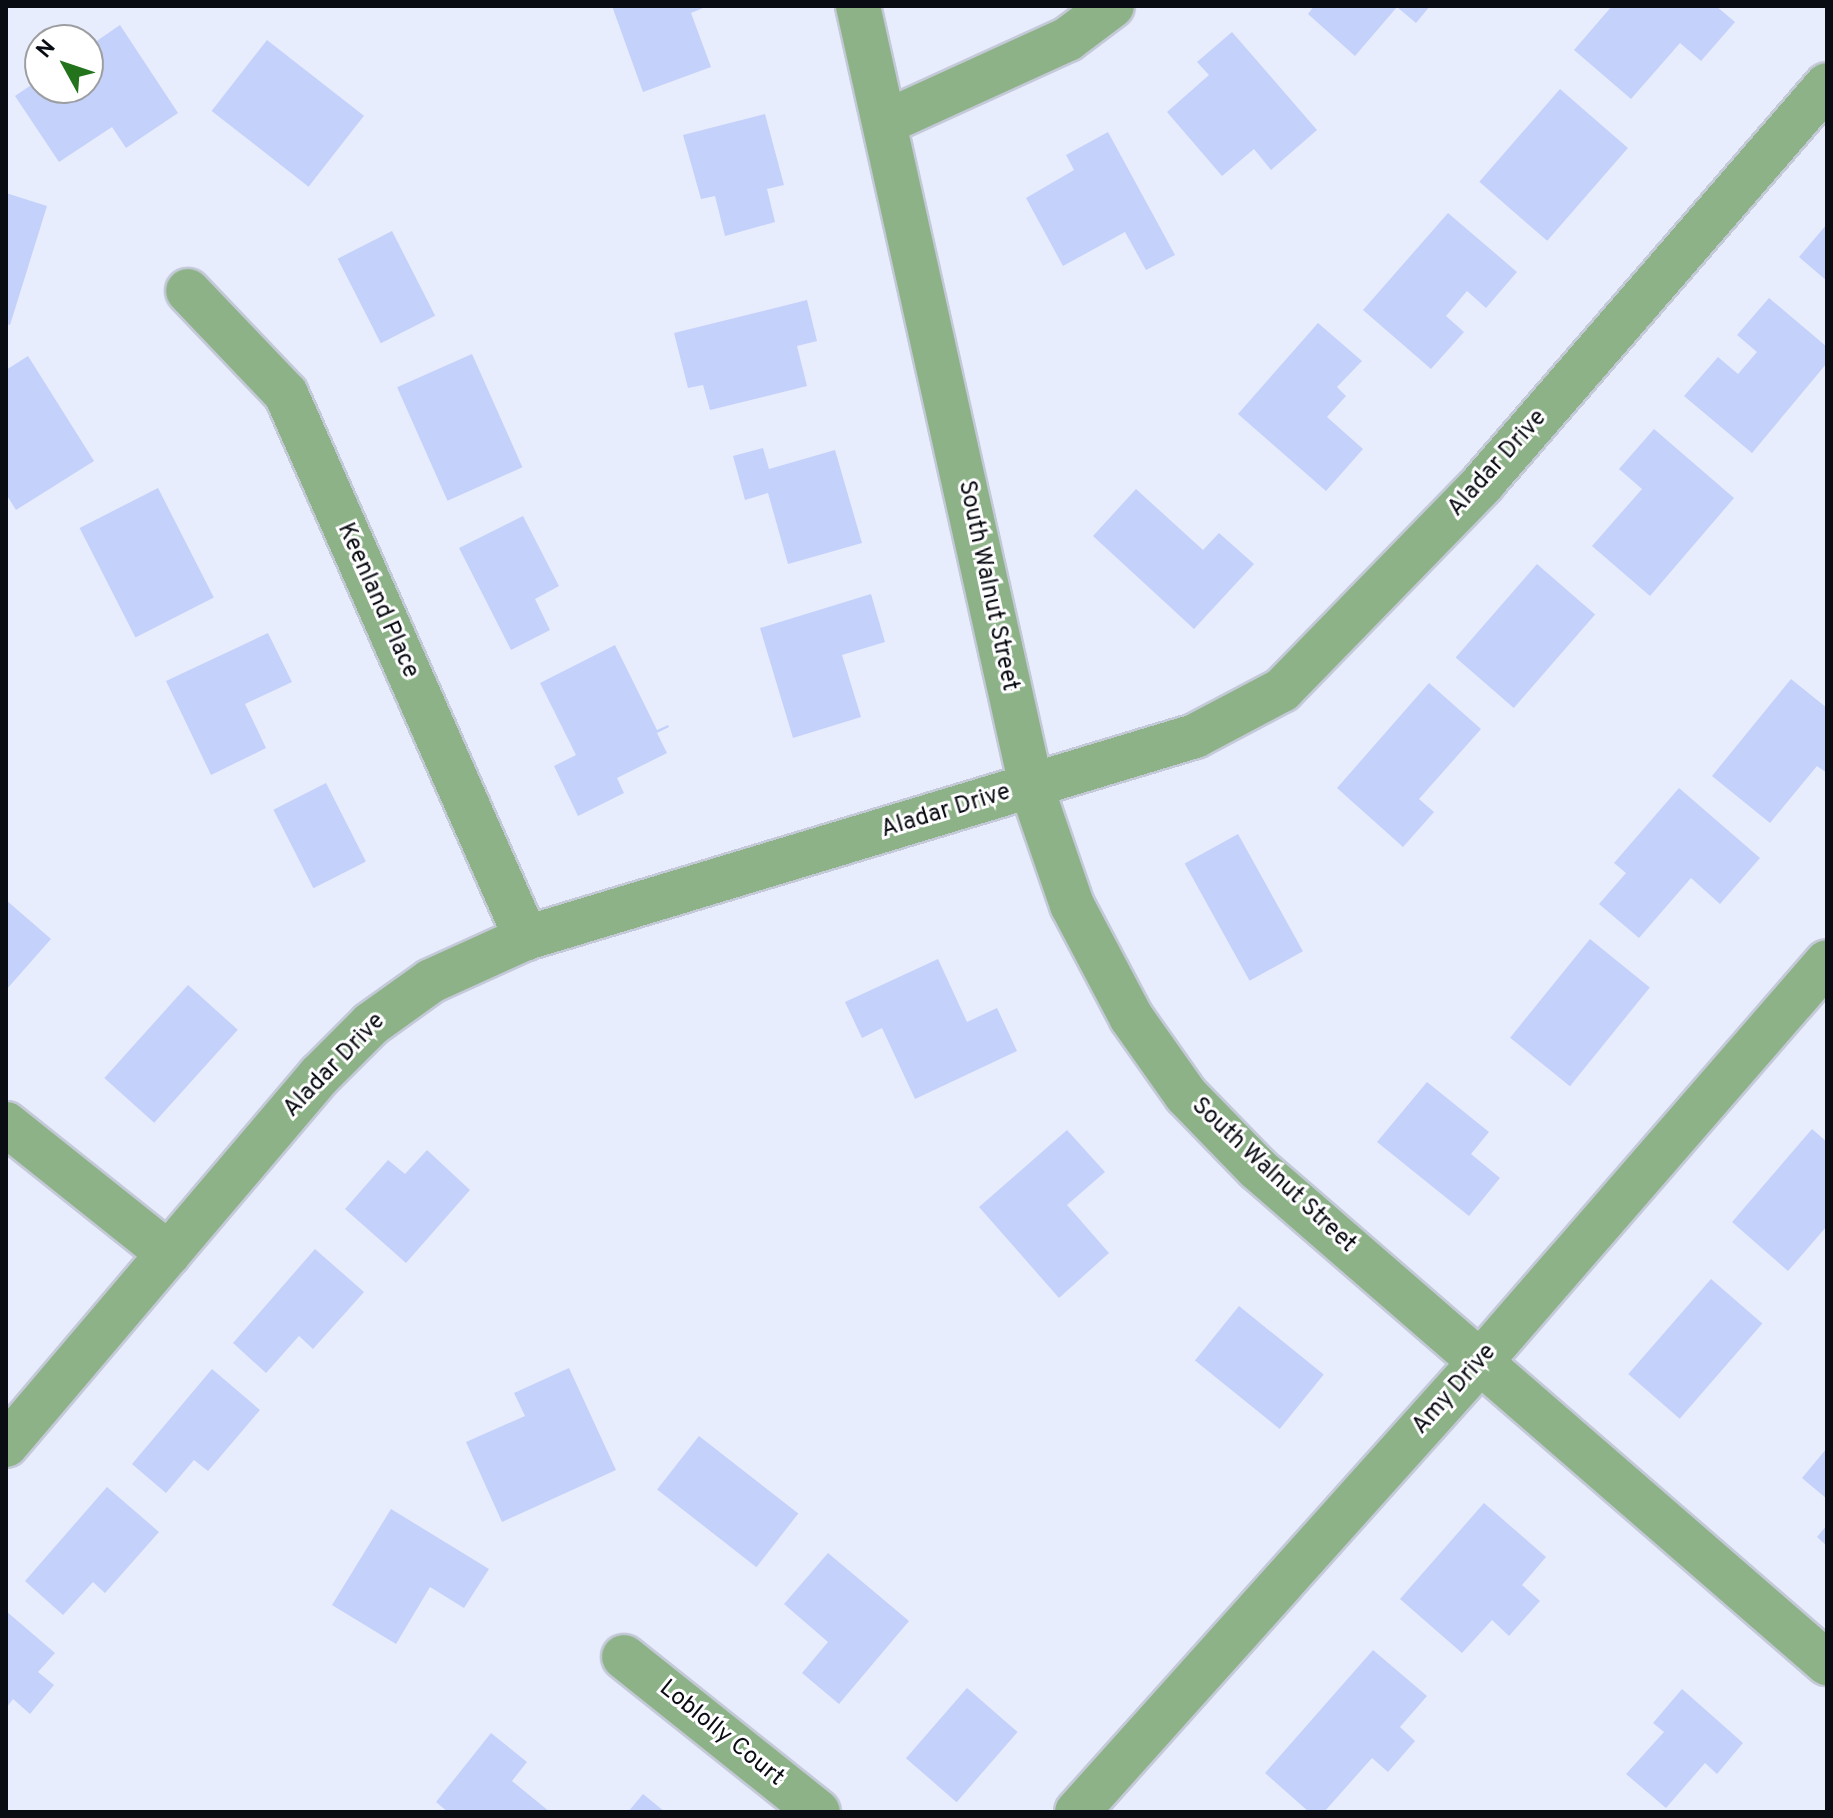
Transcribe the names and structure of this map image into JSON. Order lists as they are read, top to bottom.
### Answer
{
  "streets": {
    "street": [
      "Aladar Drive",
      "South Walnut Street",
      "Keenland Place",
      "Amy Drive",
      "Loblolly Court"
    ]
  },
  "crossings": [
    ["Aladar Drive", "South Walnut Street"],
    ["Aladar Drive", "Keenland Place"],
    ["South Walnut Street", "Amy Drive"]
  ],
  "north": "top left"
}
